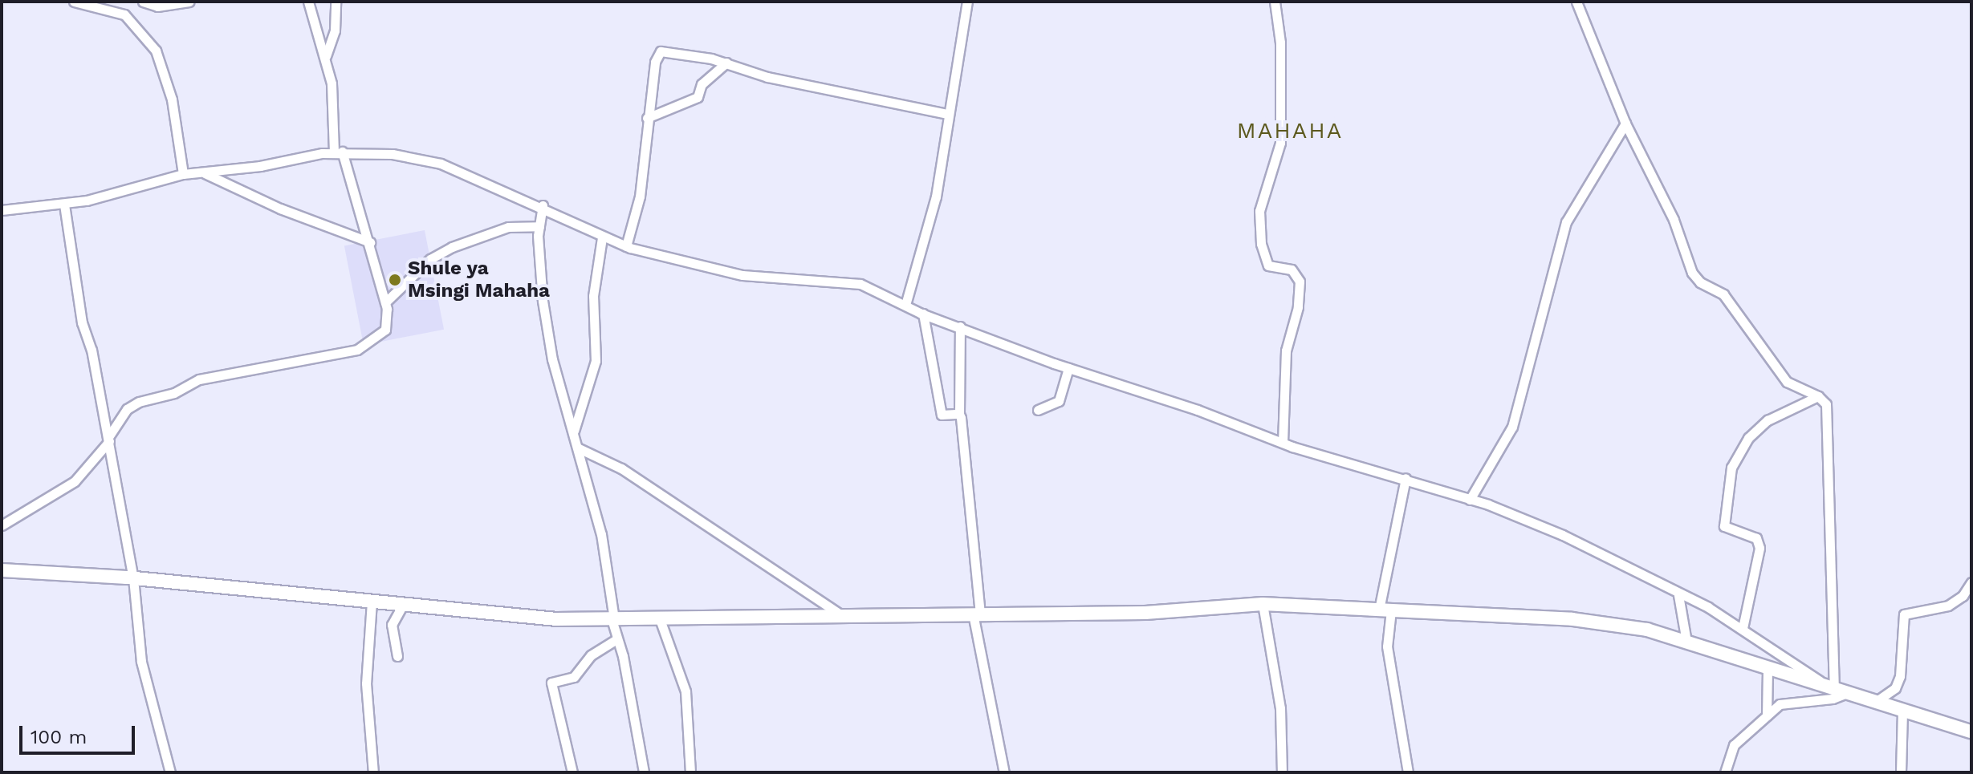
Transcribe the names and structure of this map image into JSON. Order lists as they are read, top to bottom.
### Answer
{
  "districts": ["MAHAHA"],
  "places": ["Shule ya Msingi Mahaha"],
  "scale_bar": "100 m"
}
